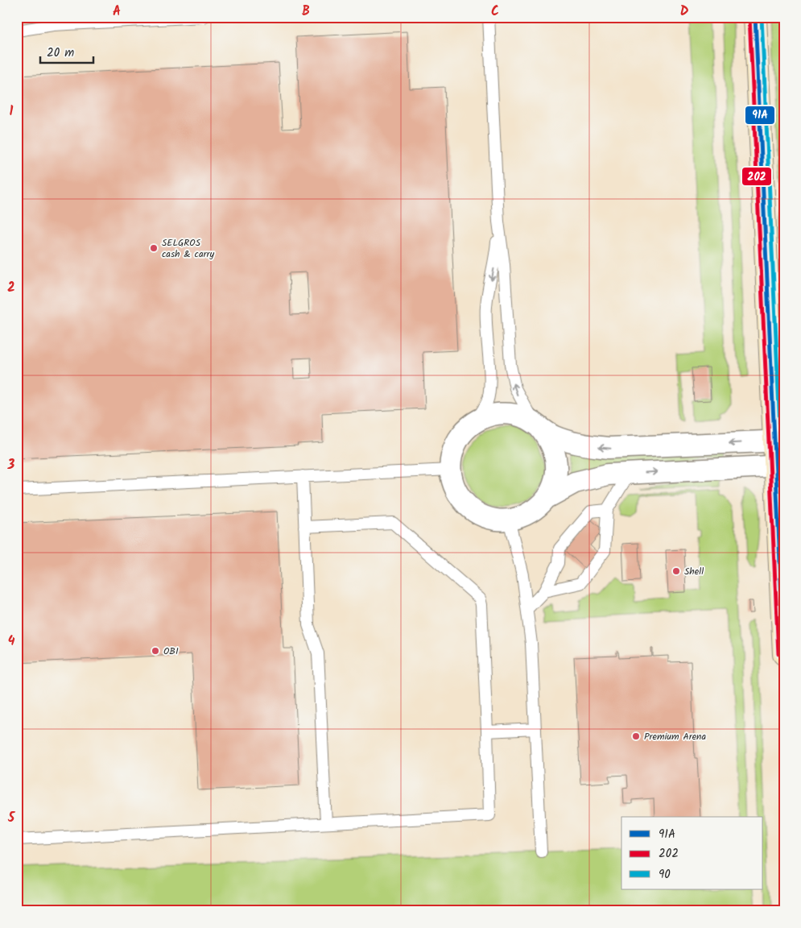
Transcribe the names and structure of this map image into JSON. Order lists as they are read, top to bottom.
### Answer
{
  "places": [
    "SELGROS cash & carry",
    "Shell",
    "OBI",
    "Premium Arena"
  ],
  "lines": ["transit line 91A", "transit line 202", "transit line 90"],
  "legend": ["91A", "202", "90"],
  "scale_bar": "20 m",
  "grid": {
    "columns": [
      "A",
      "B",
      "C",
      "D"
    ],
    "rows": [
      "1",
      "2",
      "3",
      "4",
      "5"
    ]
  }
}
